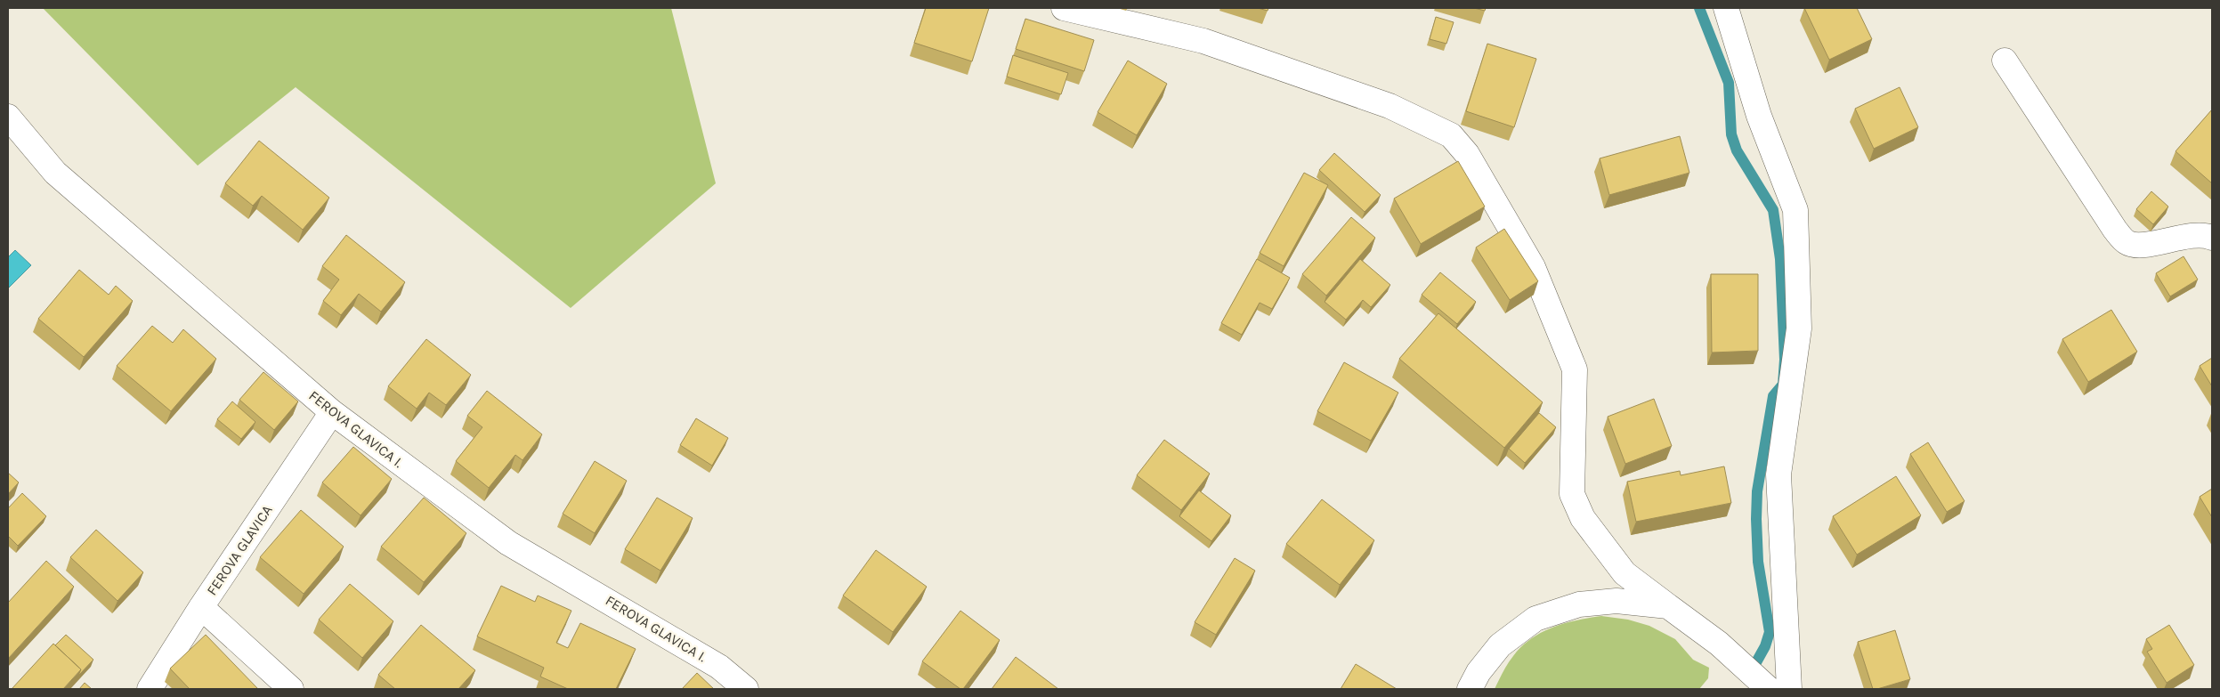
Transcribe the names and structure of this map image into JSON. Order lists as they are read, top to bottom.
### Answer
{
  "streets": {
    "street": ["FEROVA GLAVICA I.", "FEROVA GLAVICA"]
  },
  "crossings": [
    ["FEROVA GLAVICA I.", "FEROVA GLAVICA"]
  ]
}
